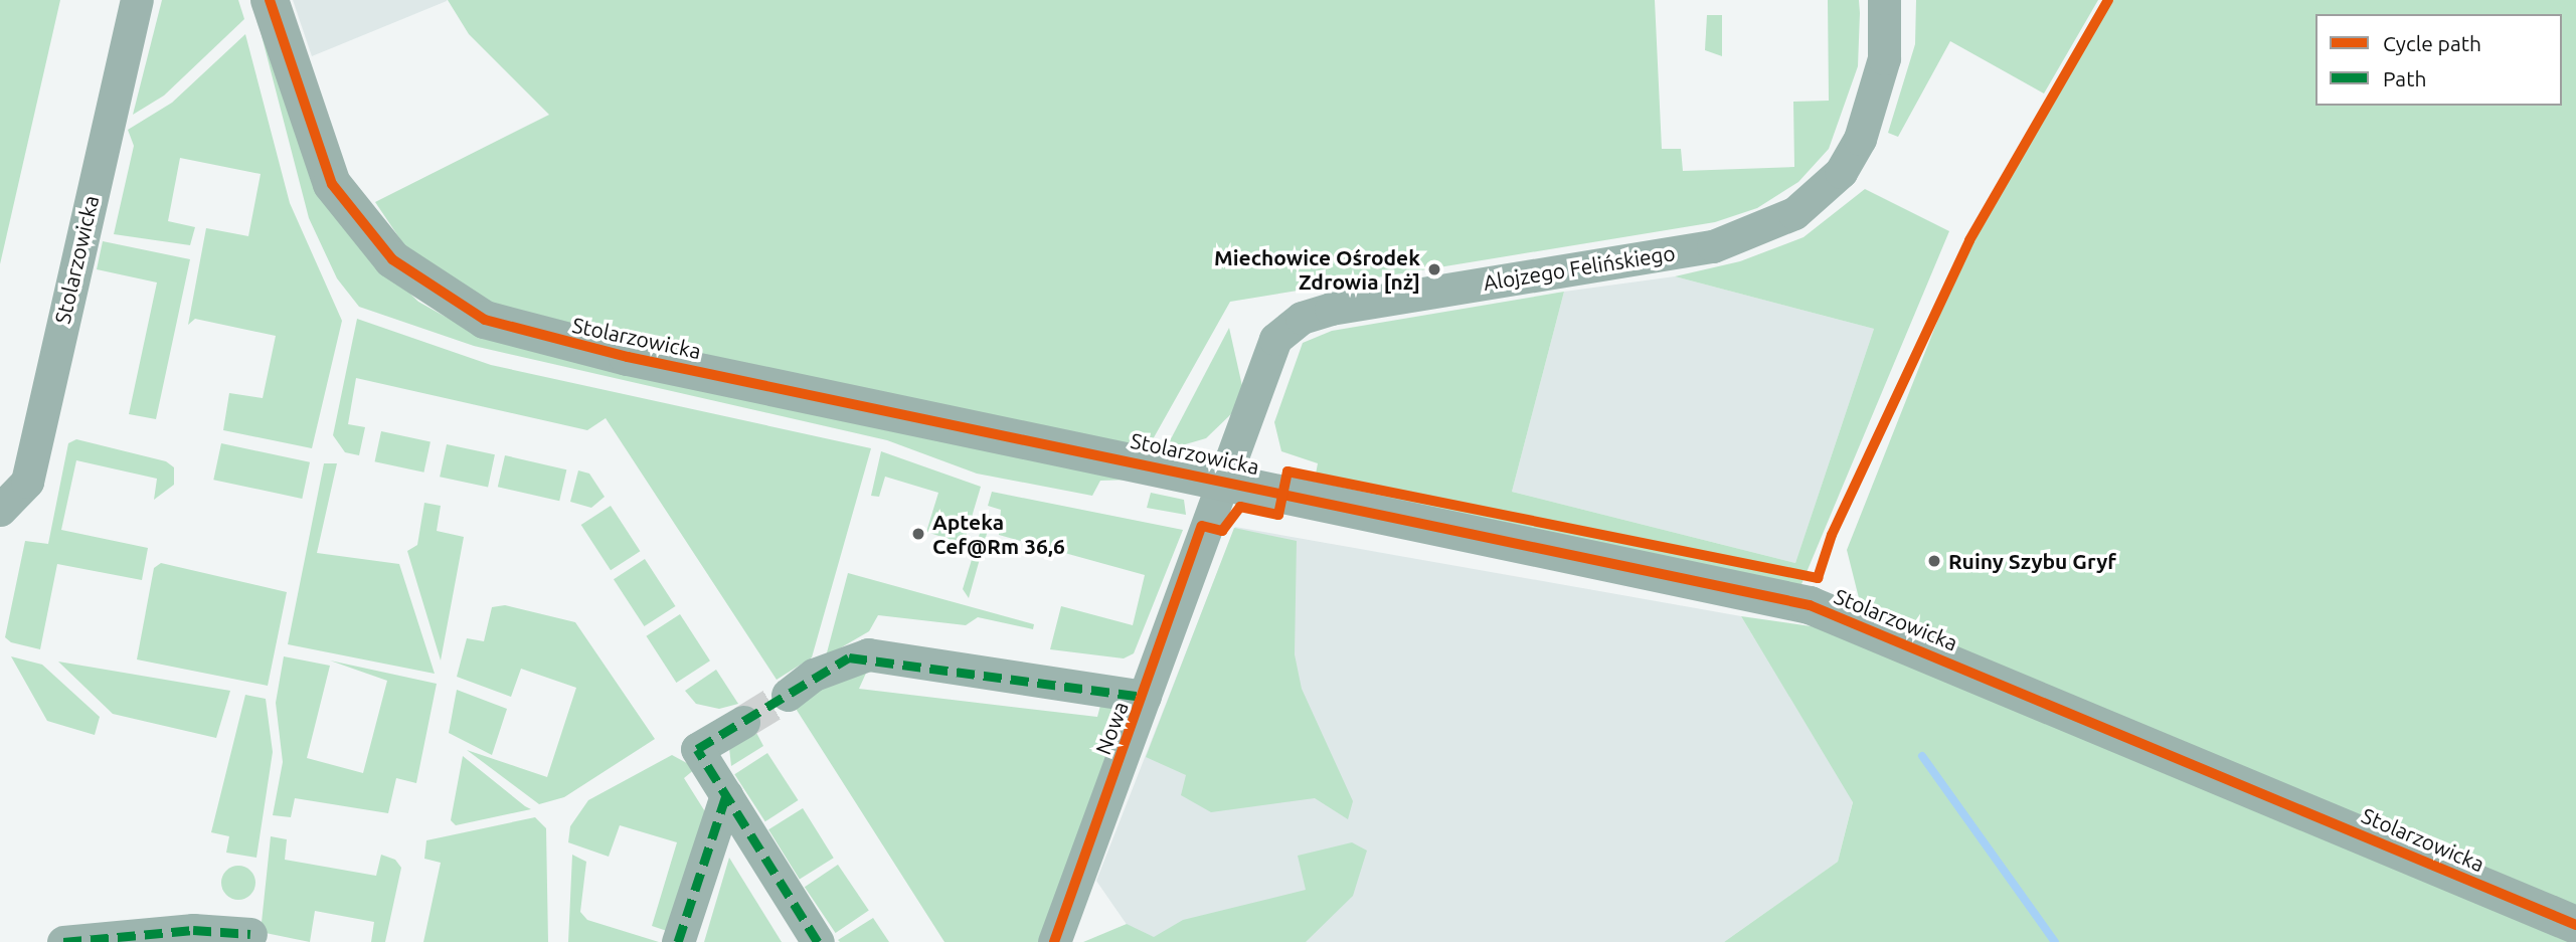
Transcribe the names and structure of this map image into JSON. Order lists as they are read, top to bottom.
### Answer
{
  "streets": {
    "street": ["Stolarzowicka", "Alojzego Felińskiego", "Nowa"]
  },
  "crossings": [
    ["Stolarzowicka", "Alojzego Felińskiego"],
    ["Stolarzowicka", "Nowa"],
    ["Alojzego Felińskiego", "Nowa"]
  ],
  "places": ["Miechowice Ośrodek Zdrowia [nż]", "Apteka Cef@Rm 36,6", "Ruiny Szybu Gryf"],
  "legend": ["Cycle path", "Path"]
}
